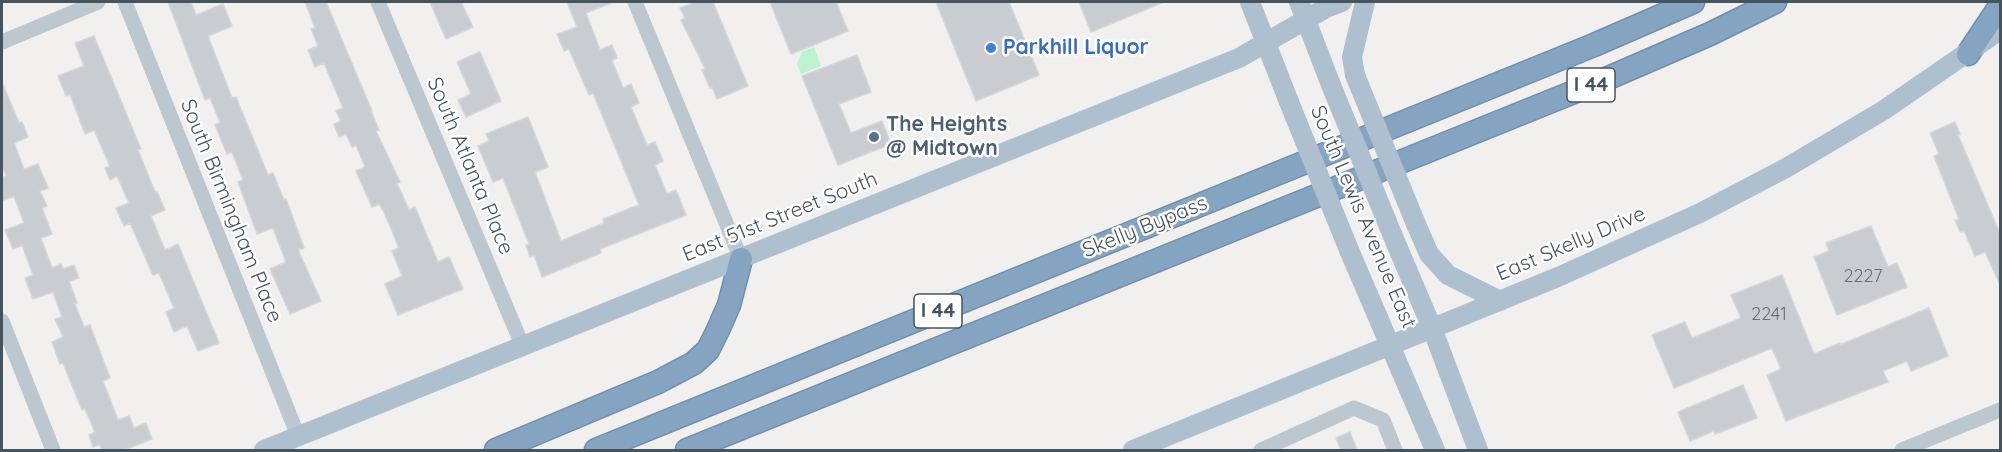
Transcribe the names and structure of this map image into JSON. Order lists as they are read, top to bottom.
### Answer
{
  "streets": {
    "highway": ["I 44", "Skelly Bypass"],
    "main road": ["East 51st Street South", "South Lewis Avenue East", "East Skelly Drive"],
    "street": ["South Atlanta Place", "South Birmingham Place"]
  },
  "crossings": [
    ["South Atlanta Place", "East 51st Street South"],
    ["South Birmingham Place", "East 51st Street South"],
    ["East 51st Street South", "South Lewis Avenue East"],
    ["South Lewis Avenue East", "East Skelly Drive"]
  ],
  "places": ["Parkhill Liquor", "The Heights @ Midtown"],
  "house_numbers": ["2227", "2241"]
}
